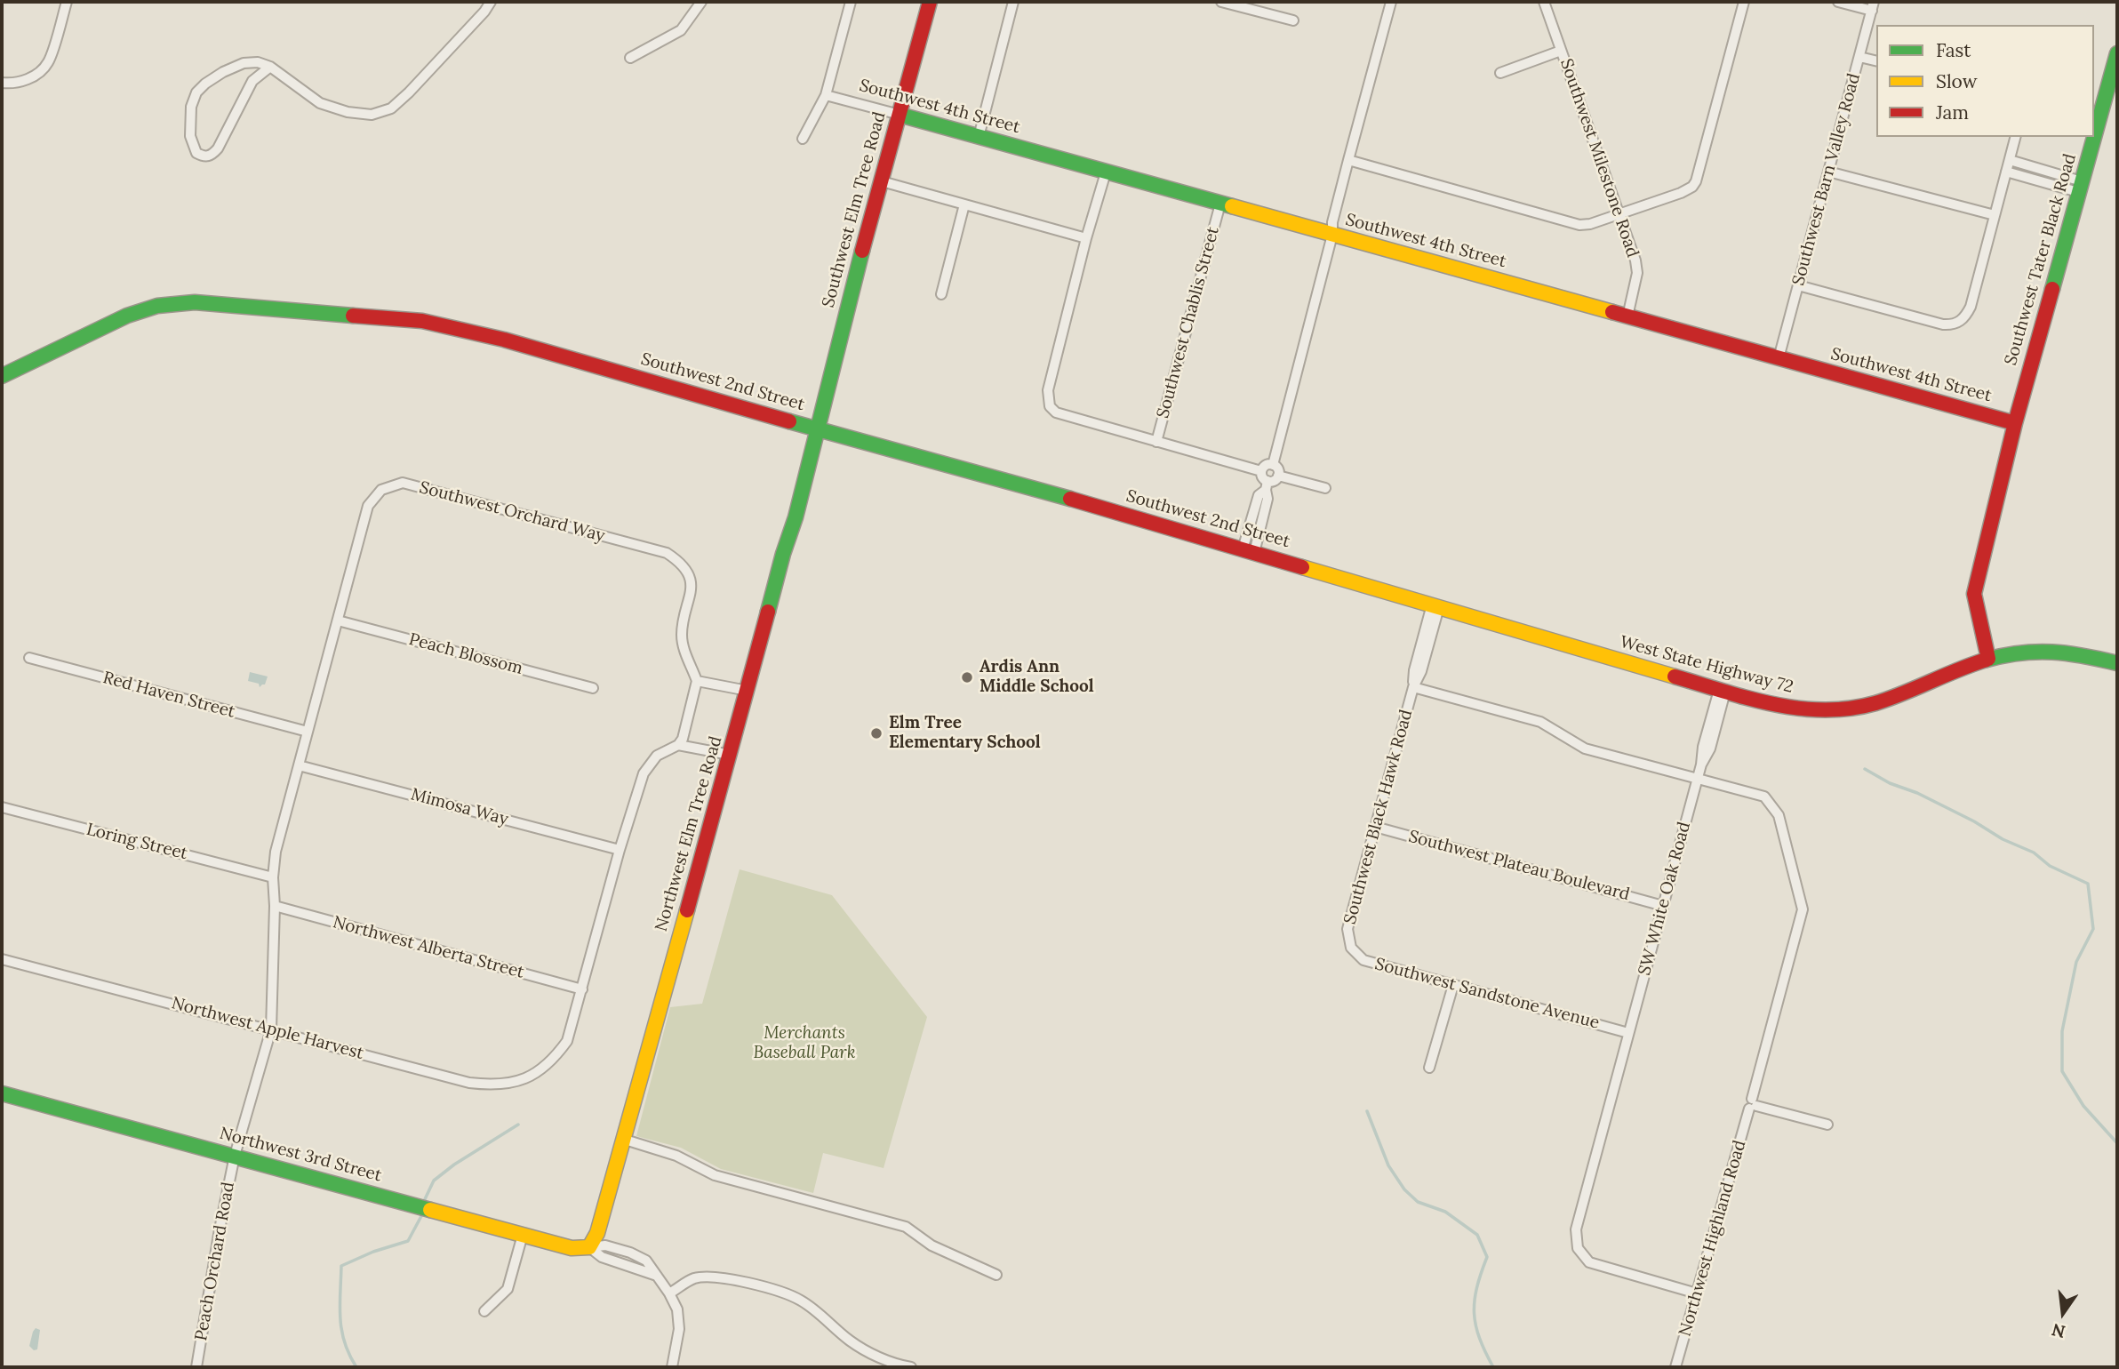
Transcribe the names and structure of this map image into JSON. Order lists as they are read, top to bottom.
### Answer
{
  "streets": {
    "street": [
      "Southwest 4th Street",
      "Southwest Milestone Road",
      "Southwest Barn Valley Road",
      "Southwest Elm Tree Road",
      "Southwest Tater Black Road",
      "Southwest Chablis Street",
      "Southwest 2nd Street",
      "Southwest Orchard Way",
      "Peach Blossom",
      "West State Highway 72",
      "Red Haven Street",
      "Mimosa Way",
      "Southwest Black Hawk Road",
      "Northwest Elm Tree Road",
      "Loring Street",
      "Southwest Plateau Boulevard",
      "SW White Oak Road",
      "Northwest Alberta Street",
      "Southwest Sandstone Avenue",
      "Northwest Apple Harvest",
      "Northwest 3rd Street",
      "Northwest Highland Road",
      "Peach Orchard Road"
    ]
  },
  "crossings": [
    ["Southwest 4th Street", "Southwest Milestone Road"],
    ["Southwest 4th Street", "Southwest Barn Valley Road"],
    ["Southwest 4th Street", "Southwest Elm Tree Road"],
    ["Southwest 4th Street", "Southwest Tater Black Road"],
    ["Southwest 4th Street", "Southwest Chablis Street"],
    ["Southwest Elm Tree Road", "Southwest 2nd Street"],
    ["Southwest Elm Tree Road", "Northwest Elm Tree Road"],
    ["Southwest Tater Black Road", "West State Highway 72"],
    ["Southwest 2nd Street", "West State Highway 72"],
    ["Southwest 2nd Street", "Southwest Black Hawk Road"],
    ["Southwest 2nd Street", "Northwest Elm Tree Road"],
    ["Southwest Orchard Way", "Peach Blossom"],
    ["Southwest Orchard Way", "Red Haven Street"],
    ["Southwest Orchard Way", "Mimosa Way"],
    ["Southwest Orchard Way", "Loring Street"],
    ["Southwest Orchard Way", "Northwest Alberta Street"],
    ["Southwest Orchard Way", "Northwest Apple Harvest"],
    ["Southwest Orchard Way", "Peach Orchard Road"],
    ["West State Highway 72", "Southwest Black Hawk Road"],
    ["West State Highway 72", "SW White Oak Road"],
    ["Southwest Black Hawk Road", "Southwest Plateau Boulevard"],
    ["Southwest Black Hawk Road", "Southwest Sandstone Avenue"],
    ["Southwest Black Hawk Road", "Northwest Highland Road"],
    ["Northwest Elm Tree Road", "Northwest 3rd Street"],
    ["Southwest Plateau Boulevard", "SW White Oak Road"],
    ["SW White Oak Road", "Southwest Sandstone Avenue"],
    ["SW White Oak Road", "Northwest Highland Road"],
    ["Northwest Alberta Street", "Northwest Apple Harvest"],
    ["Northwest Apple Harvest", "Peach Orchard Road"],
    ["Northwest 3rd Street", "Peach Orchard Road"]
  ],
  "parks": ["Merchants Baseball Park"],
  "places": ["Ardis Ann Middle School", "Elm Tree Elementary School"],
  "legend": ["Fast", "Slow", "Jam"],
  "north": "bottom"
}
